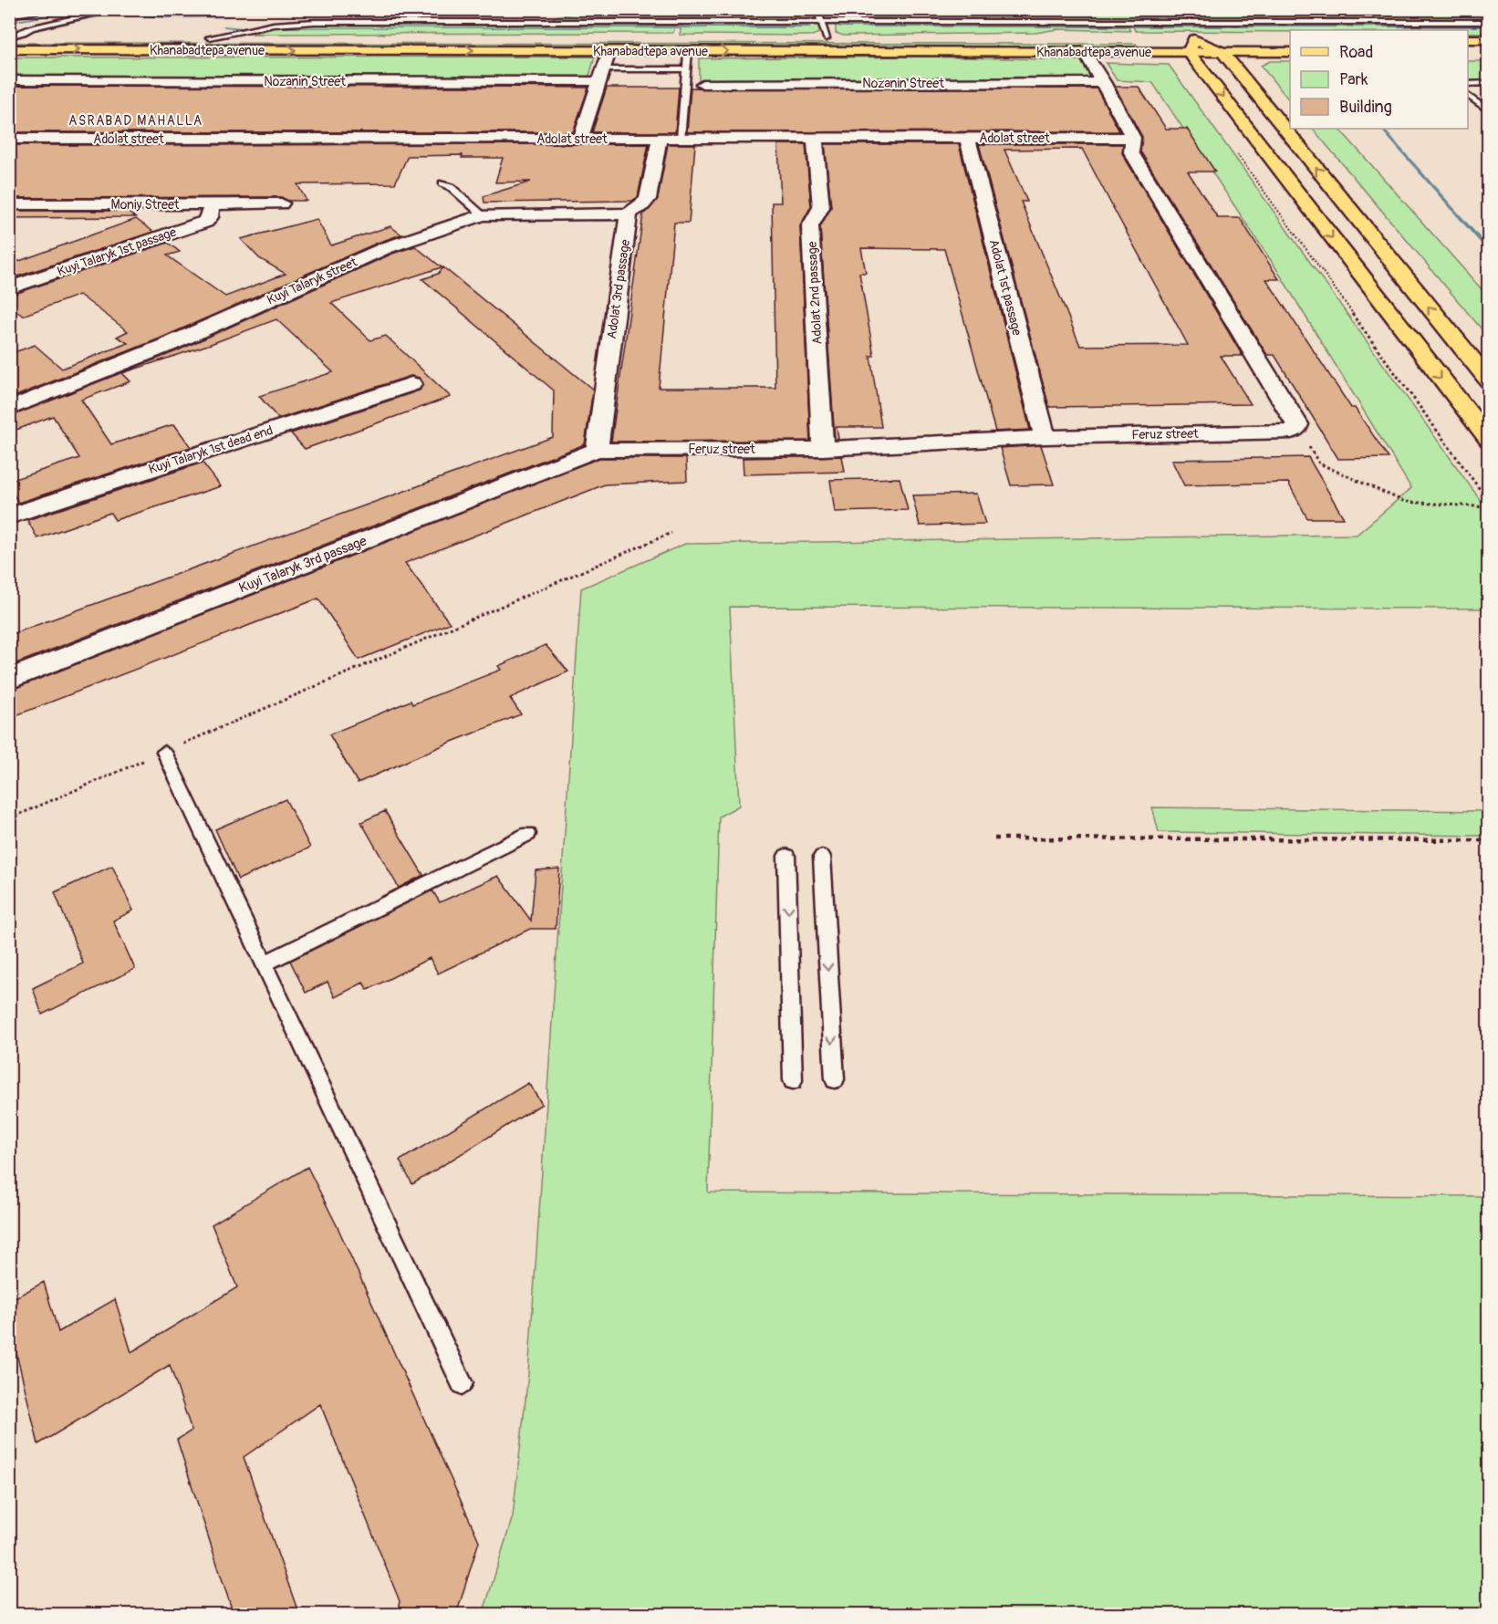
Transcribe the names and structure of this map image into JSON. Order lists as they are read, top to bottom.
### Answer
{
  "streets": {
    "main road": ["Khanabadtepa avenue"],
    "street": [
      "Nozanin Street",
      "Adolat street",
      "Moniy Street",
      "Kuyi Talaryk 1st passage",
      "Kuyi Talaryk street",
      "Adolat 1st passage",
      "Adolat 3rd passage",
      "Adolat 2nd passage",
      "Feruz street",
      "Kuyi Talaryk 1st dead end",
      "Kuyi Talaryk 3rd passage"
    ]
  },
  "crossings": [
    ["Adolat street", "Adolat 1st passage"],
    ["Adolat street", "Adolat 2nd passage"],
    ["Moniy Street", "Kuyi Talaryk 1st passage"],
    ["Kuyi Talaryk street", "Adolat 3rd passage"],
    ["Adolat 1st passage", "Feruz street"],
    ["Adolat 3rd passage", "Feruz street"],
    ["Adolat 3rd passage", "Kuyi Talaryk 3rd passage"],
    ["Adolat 2nd passage", "Feruz street"],
    ["Feruz street", "Kuyi Talaryk 3rd passage"]
  ],
  "districts": ["ASRABAD MAHALLA"],
  "legend": ["Road", "Park", "Building"]
}
